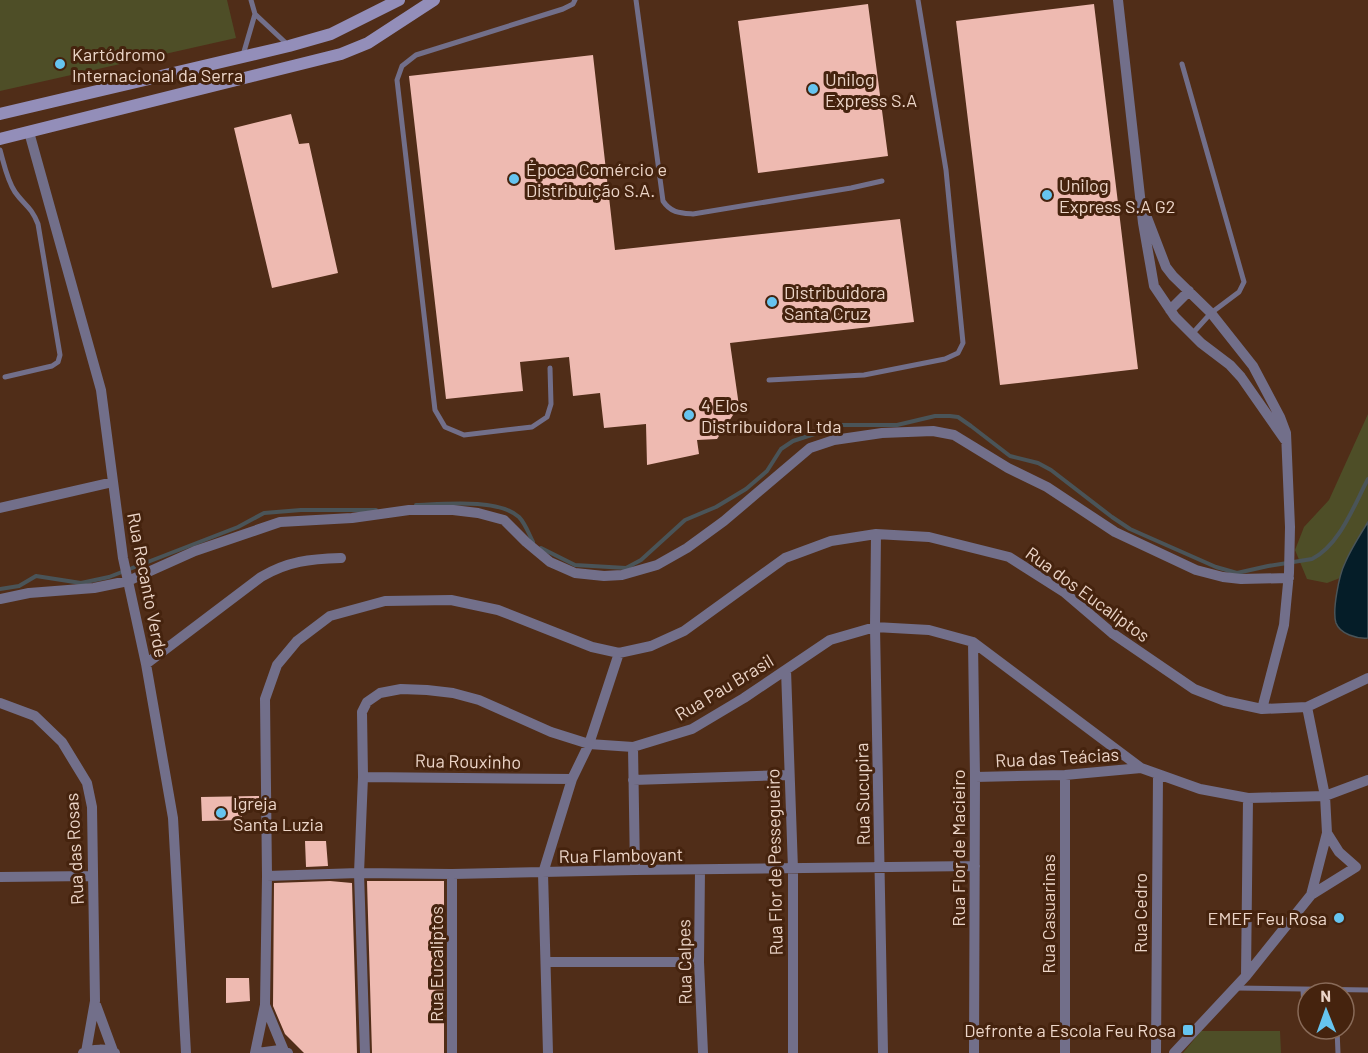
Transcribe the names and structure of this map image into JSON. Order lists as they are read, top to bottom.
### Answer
{
  "streets": {
    "street": [
      "Rua Recanto Verde",
      "Rua dos Eucaliptos",
      "Rua Pau Brasil",
      "Rua das Teácias",
      "Rua Rouxinho",
      "Rua Sucupira",
      "Rua Flor de Macieiro",
      "Rua das Rosas",
      "Rua Flamboyant",
      "Rua Flor de Pessegueiro",
      "Rua Cedro",
      "Rua Casuarinas",
      "Rua Calpes",
      "Rua Eucaliptos"
    ]
  },
  "crossings": [
    ["Rua dos Eucaliptos", "Rua Sucupira"],
    ["Rua dos Eucaliptos", "Rua Flamboyant"],
    ["Rua Pau Brasil", "Rua das Teácias"],
    ["Rua Pau Brasil", "Rua Rouxinho"],
    ["Rua Pau Brasil", "Rua Sucupira"],
    ["Rua Pau Brasil", "Rua Flor de Macieiro"],
    ["Rua Pau Brasil", "Rua Flamboyant"],
    ["Rua Pau Brasil", "Rua Flor de Pessegueiro"],
    ["Rua Pau Brasil", "Rua Cedro"],
    ["Rua das Teácias", "Rua Flor de Macieiro"],
    ["Rua das Teácias", "Rua Casuarinas"],
    ["Rua Sucupira", "Rua Flamboyant"],
    ["Rua Flor de Macieiro", "Rua Flamboyant"],
    ["Rua Flamboyant", "Rua Flor de Pessegueiro"],
    ["Rua Flamboyant", "Rua Calpes"],
    ["Rua Flamboyant", "Rua Eucaliptos"]
  ],
  "places": {
    "other": [
      "Kartódromo Internacional da Serra",
      "Unilog Express S.A",
      "Época Comércio e Distribuição S.A.",
      "Unilog Express S.A G2",
      "Distribuidora Santa Cruz",
      "4 Elos Distribuidora Ltda",
      "Igreja Santa Luzia",
      "EMEF Feu Rosa"
    ],
    "transit": ["Defronte a Escola Feu Rosa"]
  },
  "north": "top"
}
